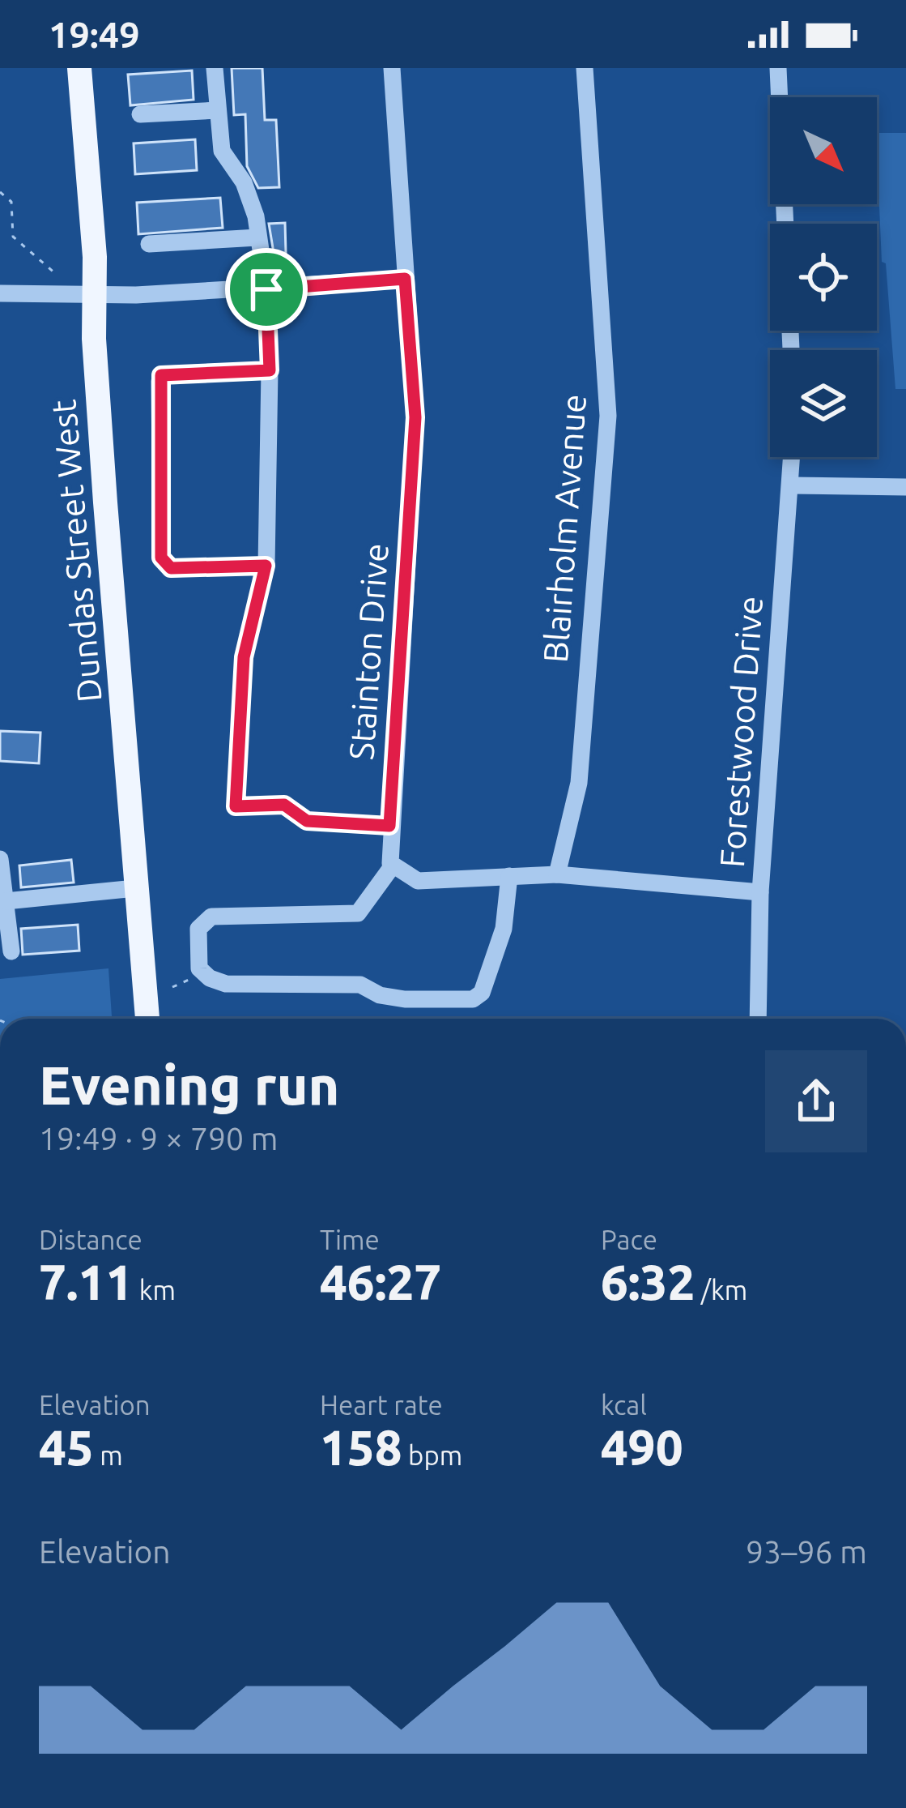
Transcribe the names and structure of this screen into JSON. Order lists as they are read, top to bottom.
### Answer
{
  "streets": {
    "main road": ["Dundas Street West"],
    "street": ["Blairholm Avenue", "Stainton Drive", "Forestwood Drive"]
  },
  "north": "bottom right",
  "page": {
    "status": "19:49",
    "heading": ["Evening run", "19:49 · 9 × 790 m"],
    "stats": [
      ["Distance", "7.11 km"],
      ["Time", "46:27"],
      ["Pace", "6:32 /km"],
      ["Elevation", "45 m"],
      ["Heart rate", "158 bpm"],
      ["kcal", "490"]
    ],
    "chart": ["Elevation", "93–96 m"]
  }
}
